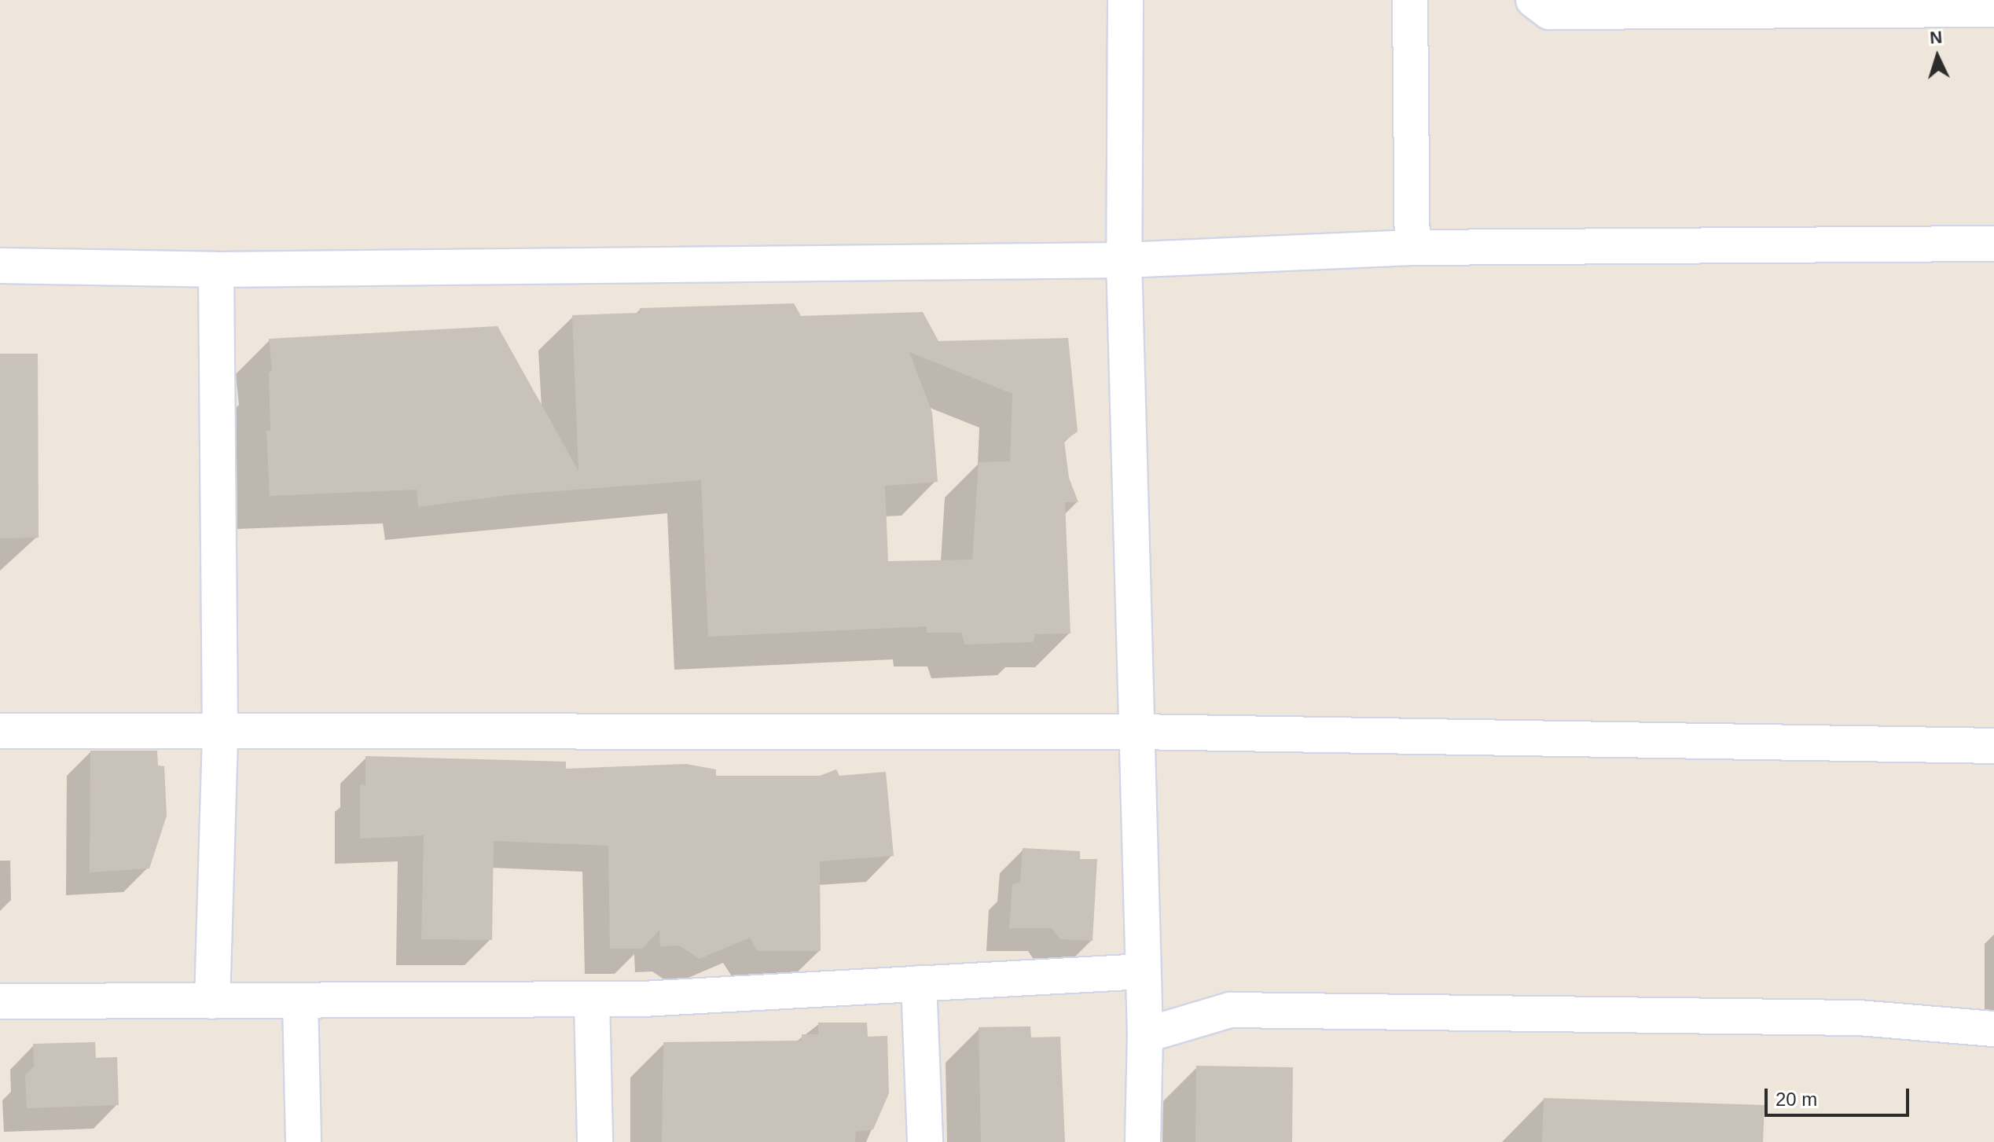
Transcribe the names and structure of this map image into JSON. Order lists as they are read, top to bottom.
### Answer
{
  "scale_bar": "20 m",
  "north": "top"
}
